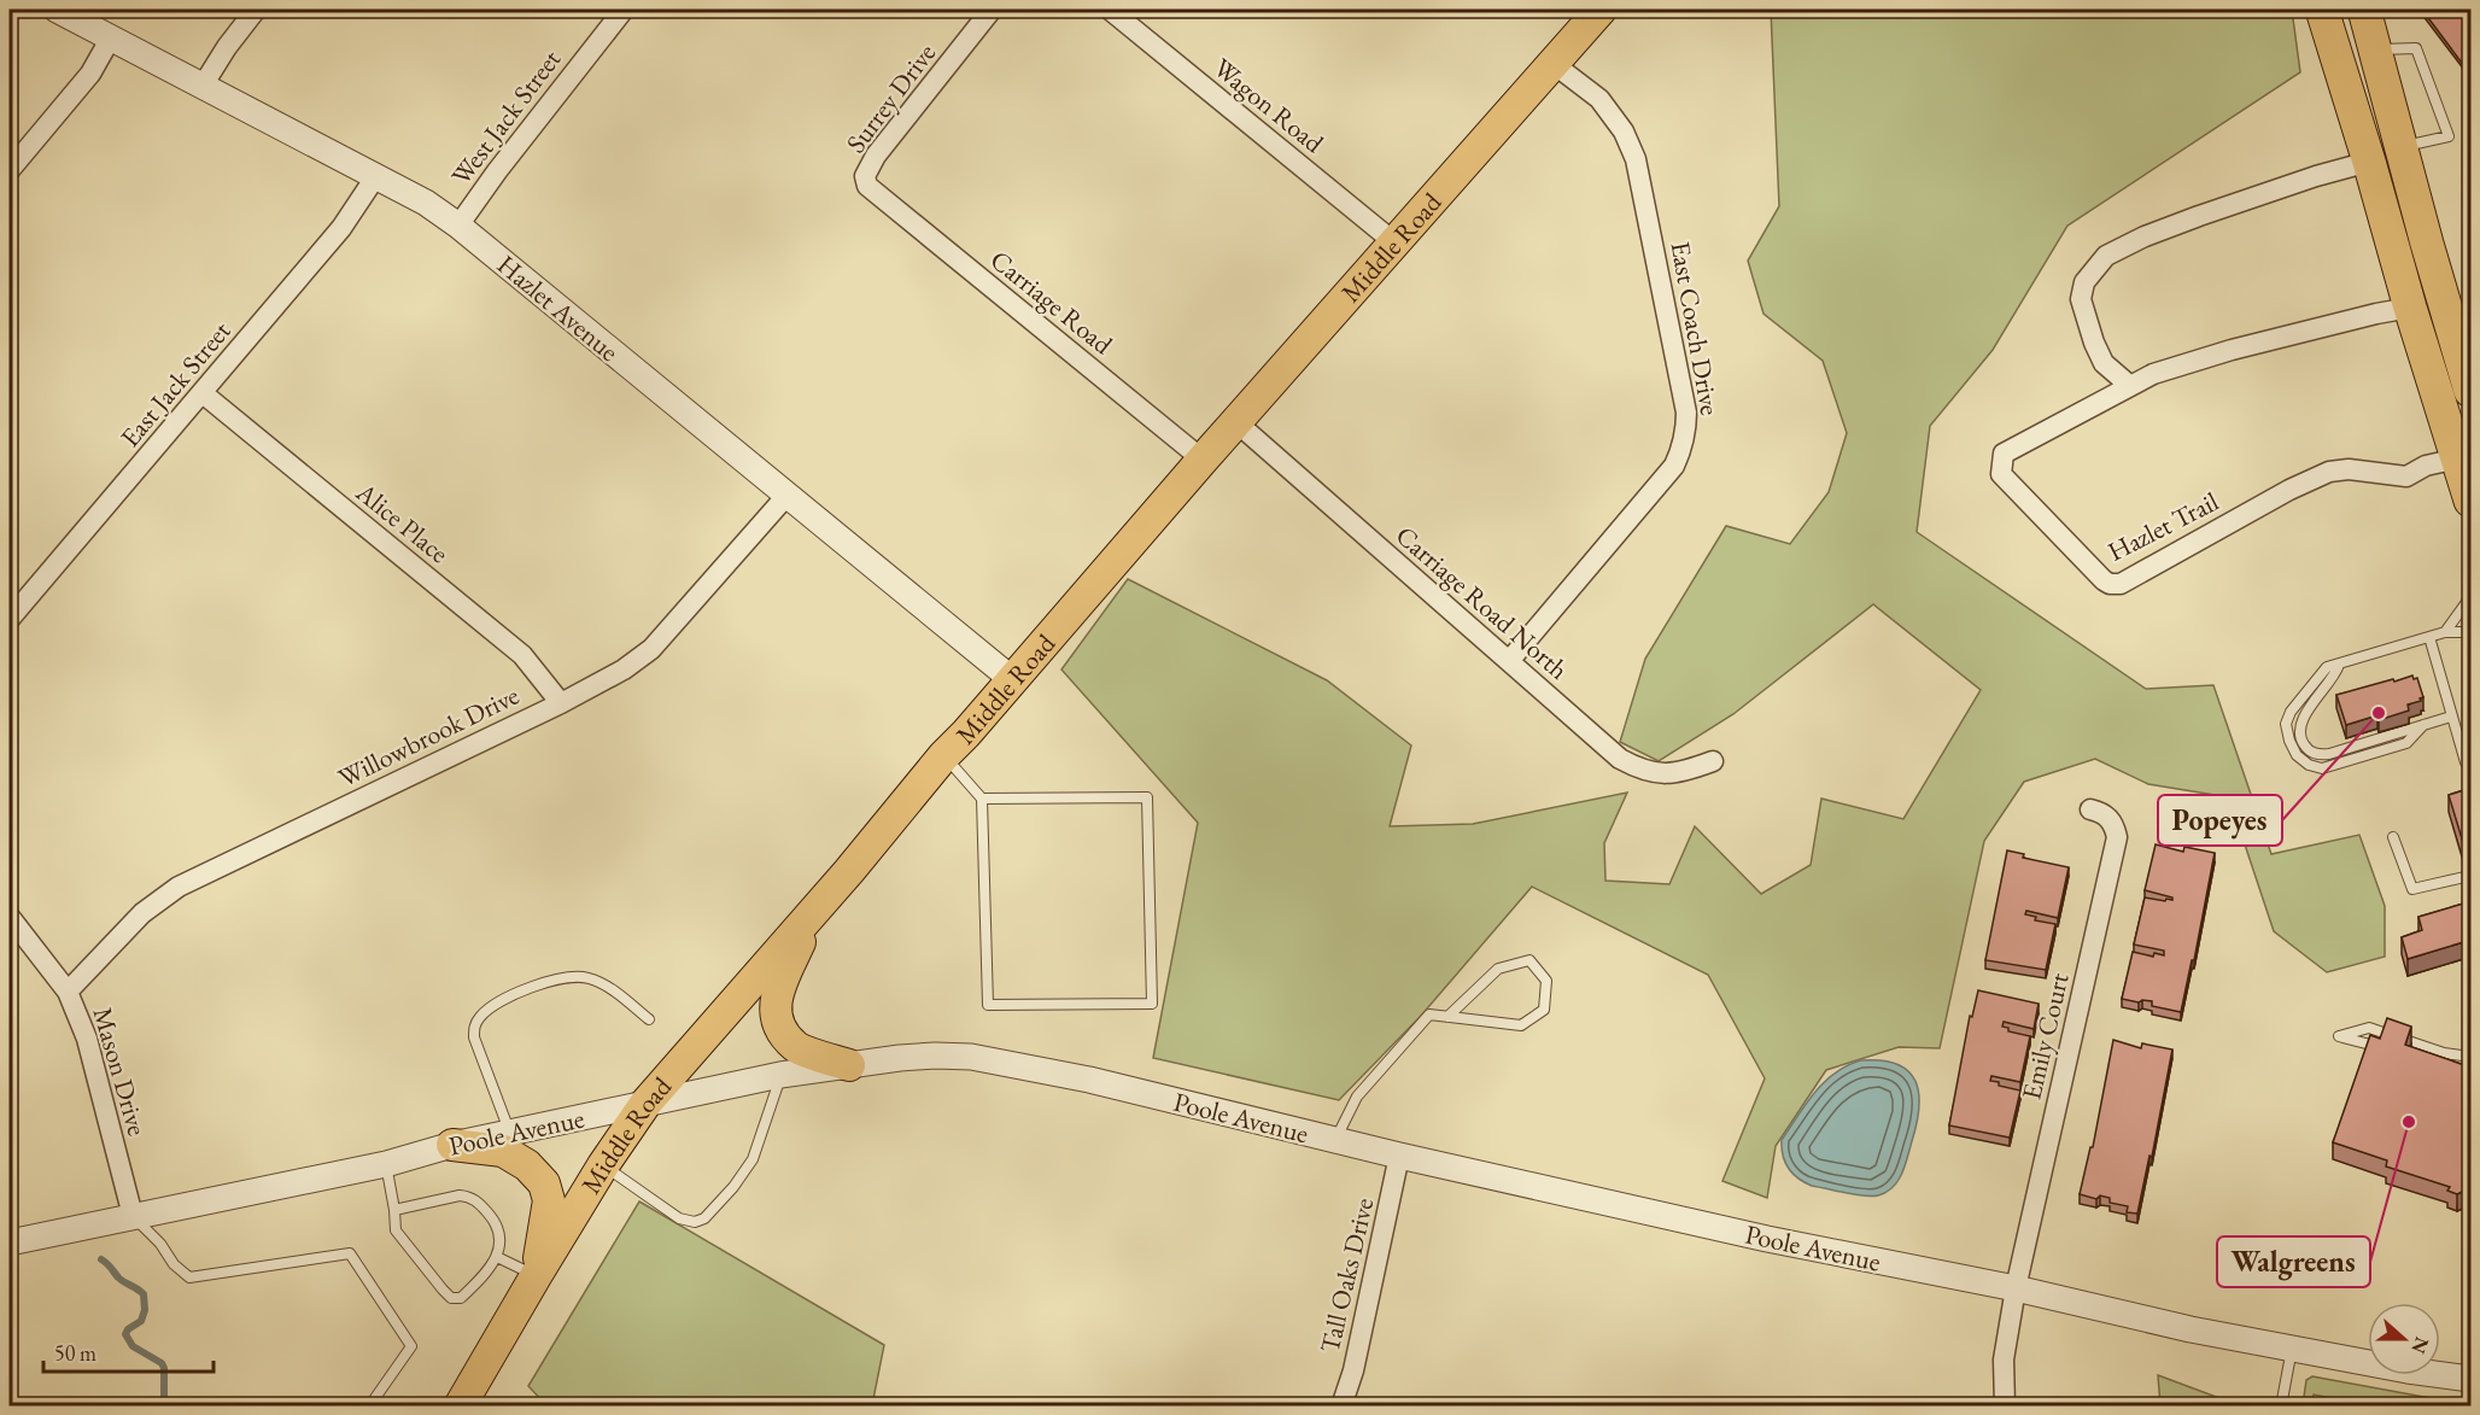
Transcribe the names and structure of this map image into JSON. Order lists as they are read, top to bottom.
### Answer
{
  "streets": {
    "main road": ["Middle Road"],
    "street": [
      "Surrey Drive",
      "Wagon Road",
      "West Jack Street",
      "Carriage Road",
      "Hazlet Avenue",
      "East Coach Drive",
      "East Jack Street",
      "Alice Place",
      "Hazlet Trail",
      "Carriage Road North",
      "Willowbrook Drive",
      "Emily Court",
      "Mason Drive",
      "Poole Avenue",
      "Tall Oaks Drive"
    ]
  },
  "crossings": [
    ["Surrey Drive", "Carriage Road"],
    ["Wagon Road", "Middle Road"],
    ["West Jack Street", "Hazlet Avenue"],
    ["Middle Road", "Carriage Road"],
    ["Middle Road", "Hazlet Avenue"],
    ["Middle Road", "East Coach Drive"],
    ["Middle Road", "Carriage Road North"],
    ["Middle Road", "Poole Avenue"],
    ["Hazlet Avenue", "East Jack Street"],
    ["Hazlet Avenue", "Willowbrook Drive"],
    ["East Coach Drive", "Carriage Road North"],
    ["East Jack Street", "Alice Place"],
    ["Alice Place", "Willowbrook Drive"],
    ["Willowbrook Drive", "Mason Drive"],
    ["Emily Court", "Poole Avenue"],
    ["Mason Drive", "Poole Avenue"],
    ["Poole Avenue", "Tall Oaks Drive"]
  ],
  "places": ["Popeyes", "Walgreens"],
  "scale_bar": "50 m",
  "north": "right"
}
